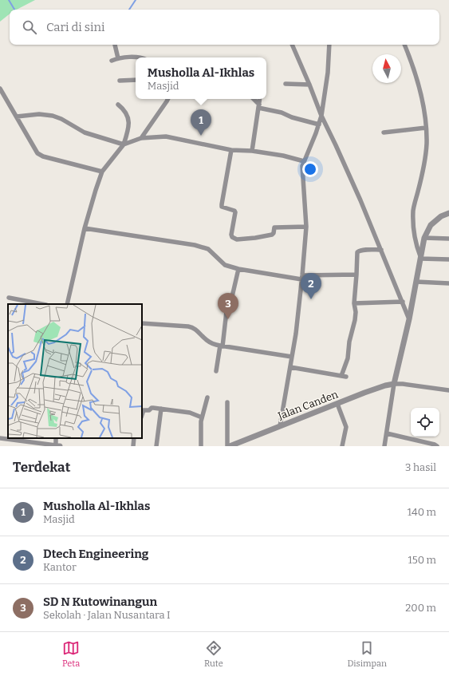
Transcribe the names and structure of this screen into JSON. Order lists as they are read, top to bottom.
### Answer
{
  "streets": {
    "street": ["Jalan Canden"]
  },
  "north": "top",
  "page": {
    "search": "Cari di sini",
    "popup": ["Musholla Al-Ikhlas", "Masjid"],
    "pins": ["1", "2", "3"],
    "heading": ["Terdekat", "3 hasil"],
    "list": [
      {
        "mark": "1",
        "name": "Musholla Al-Ikhlas",
        "note": "Masjid",
        "value": "140 m"
      },
      {
        "mark": "2",
        "name": "Dtech Engineering",
        "note": "Kantor",
        "value": "150 m"
      },
      {
        "mark": "3",
        "name": "SD N Kutowinangun",
        "note": "Sekolah · Jalan Nusantara I",
        "value": "200 m"
      }
    ],
    "nav": ["Peta", "Rute", "Disimpan"]
  }
}
